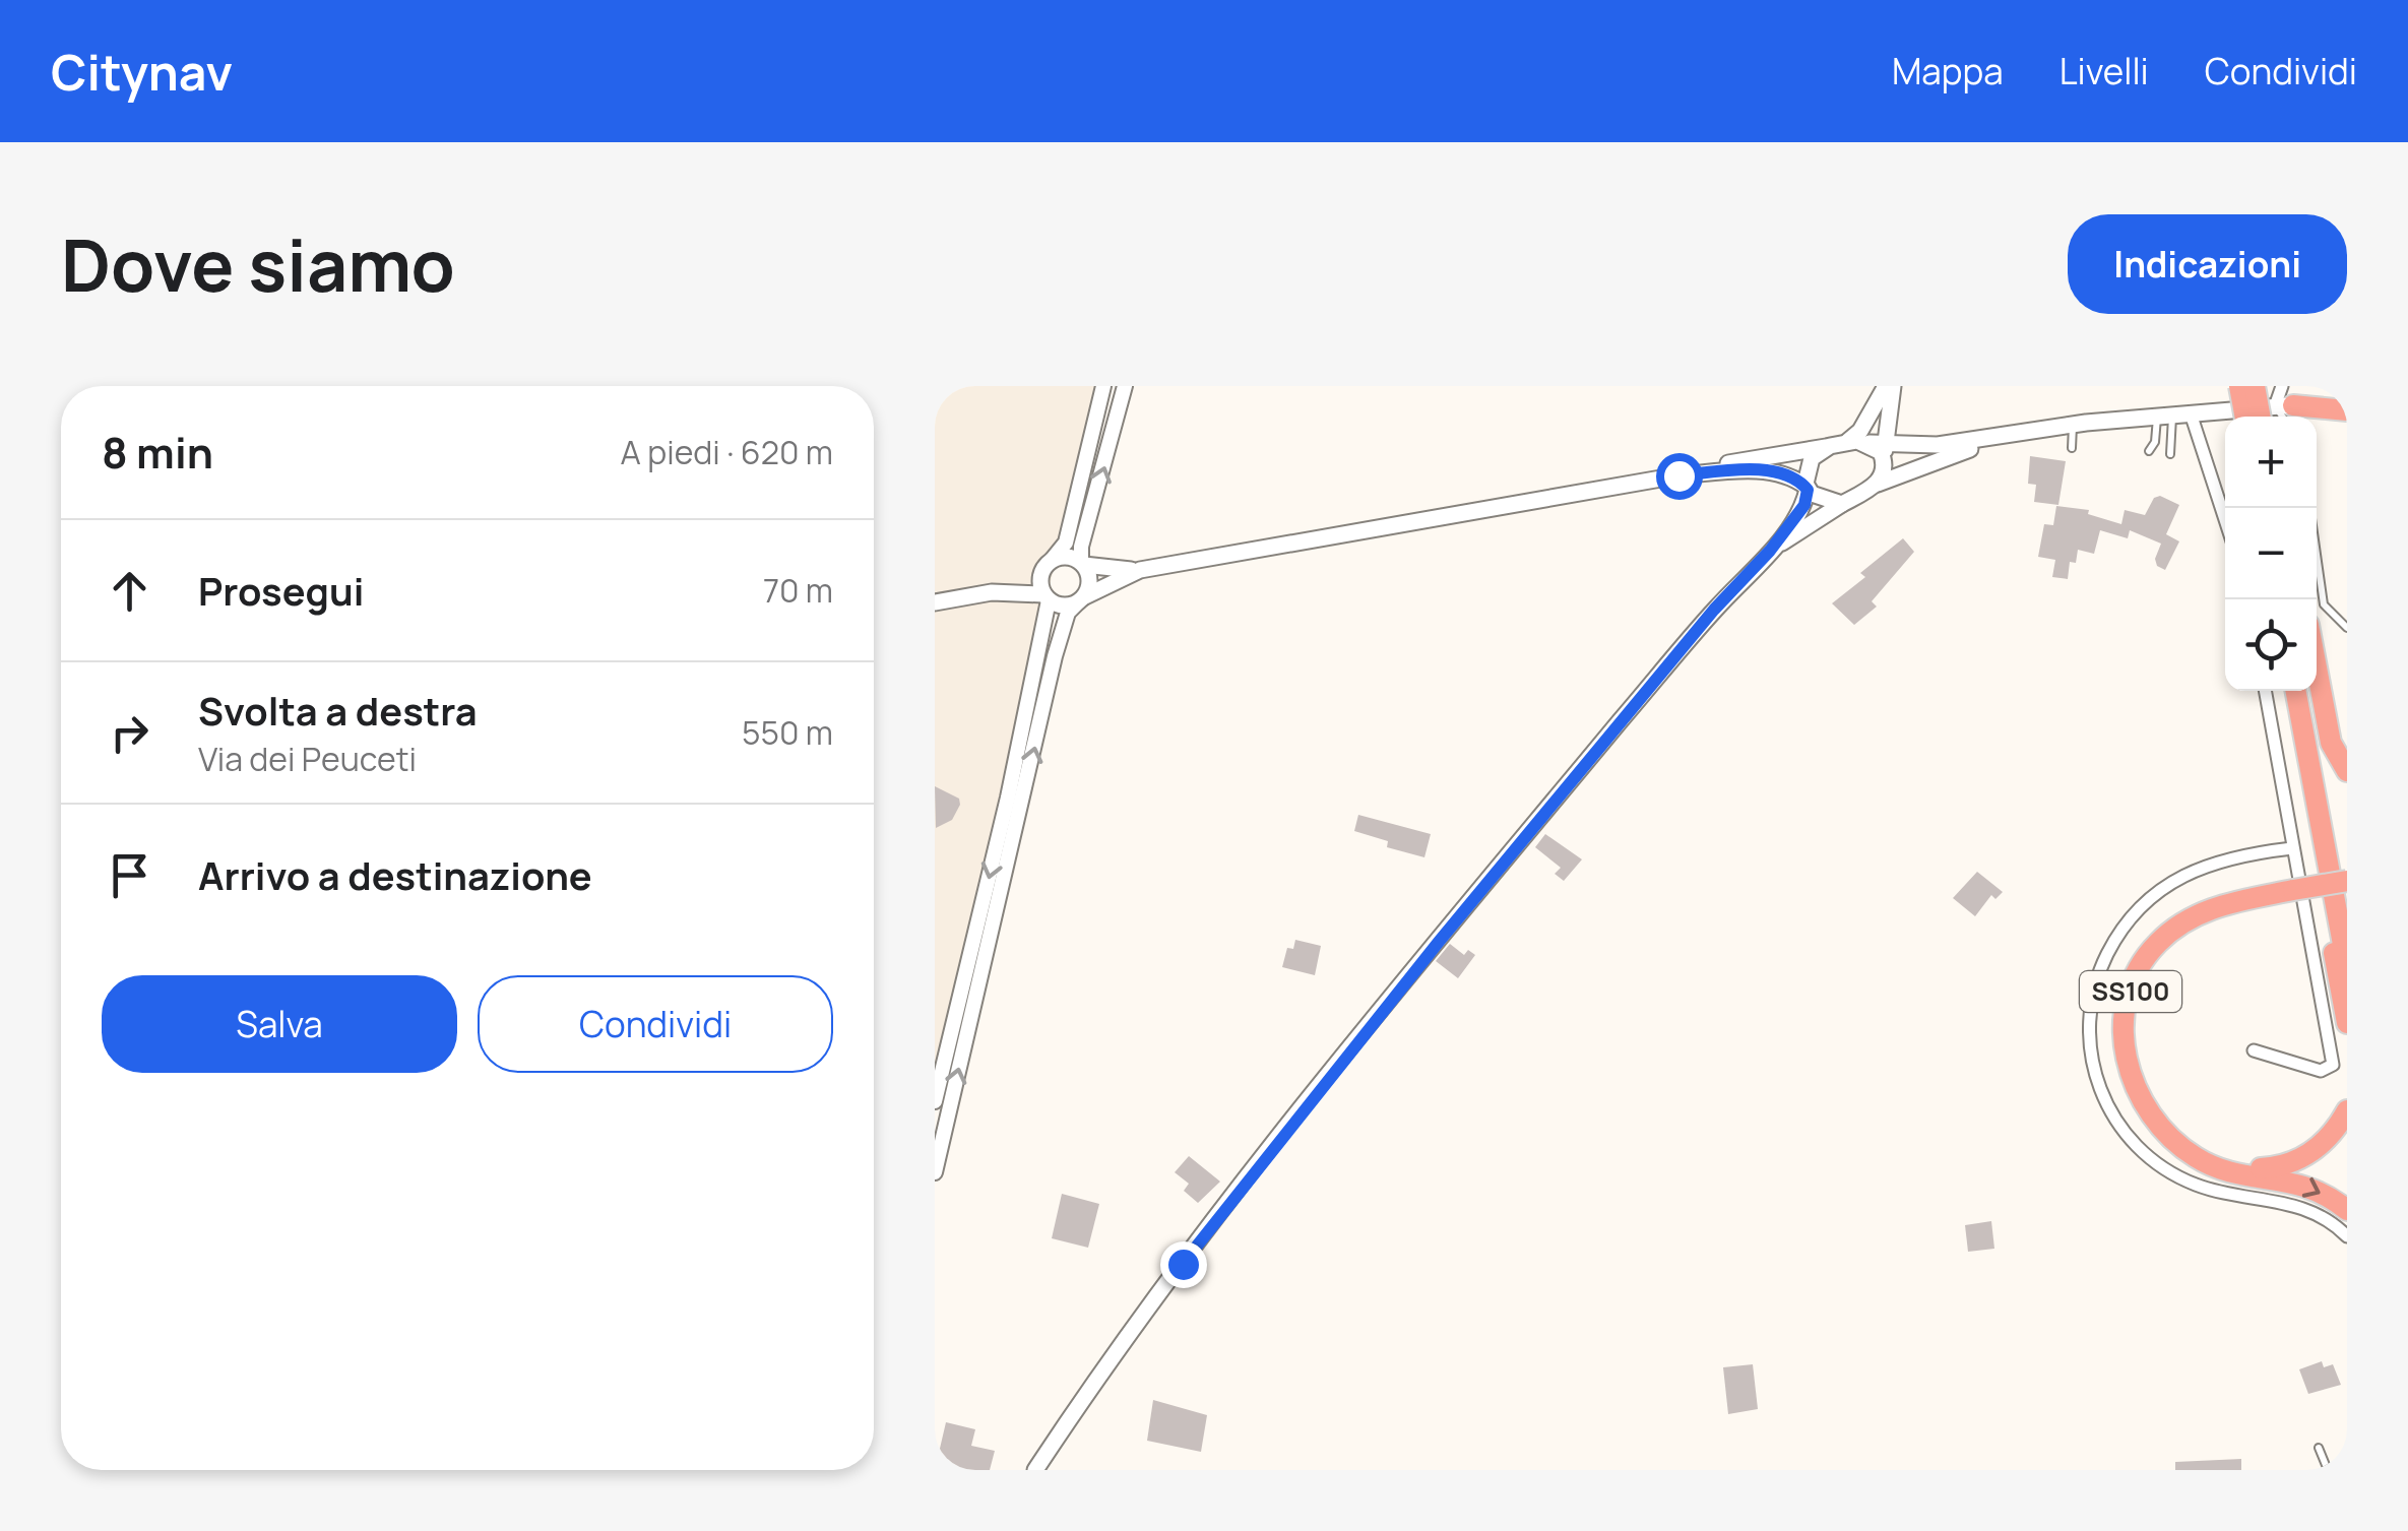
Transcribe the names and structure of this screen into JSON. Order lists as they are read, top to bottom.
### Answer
{
  "streets": {
    "highway": ["SS100"]
  },
  "page": {
    "header": "Citynav",
    "nav": ["Mappa", "Livelli", "Condividi"],
    "buttons": [
      "Indicazioni",
      ["Salva", "Condividi"]
    ],
    "title": "Dove siamo",
    "heading": ["8 min", "A piedi · 620 m"],
    "map_buttons": ["+", "−"],
    "list": [
      ["Prosegui", "70 m"],
      ["Svolta a destra", "Via dei Peuceti", "550 m"],
      "Arrivo a destinazione"
    ]
  }
}
